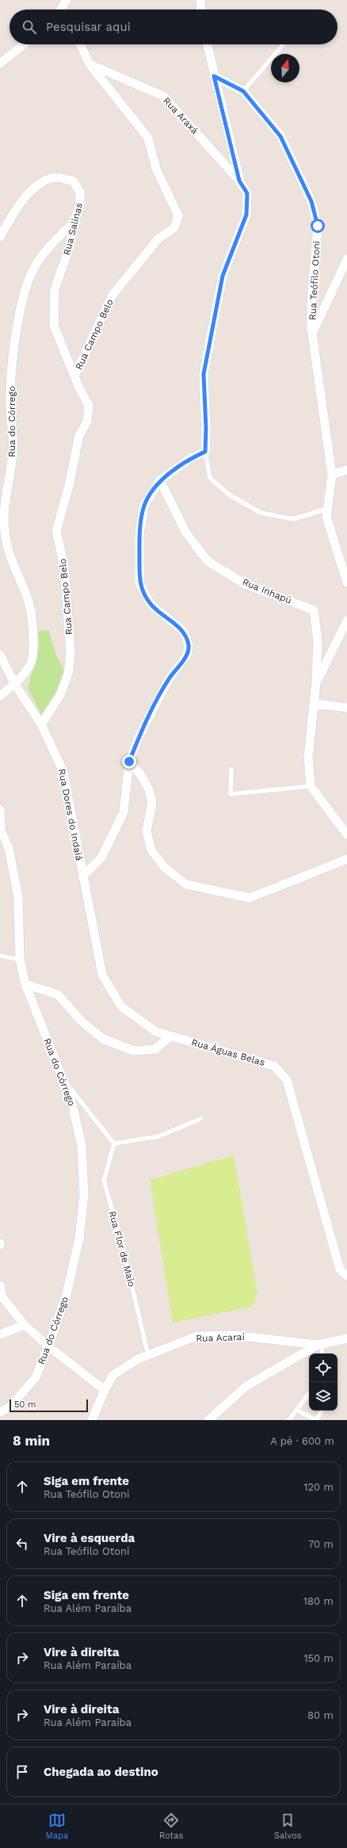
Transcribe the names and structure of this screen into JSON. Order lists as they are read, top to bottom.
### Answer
{
  "streets": {
    "street": [
      "Rua Araxá",
      "Rua Salinas",
      "Rua Teófilo Otoni",
      "Rua Campo Belo",
      "Rua do Córrego",
      "Rua Inhapú",
      "Rua Dores do Indaiá",
      "Rua Águas Belas",
      "Rua Acaraí"
    ],
    "lane": ["Rua Flor de Maio"]
  },
  "crossings": [
    ["Rua Araxá", "Rua Campo Belo"],
    ["Rua Salinas", "Rua Campo Belo"],
    ["Rua Salinas", "Rua do Córrego"],
    ["Rua Campo Belo", "Rua Dores do Indaiá"],
    ["Rua do Córrego", "Rua Dores do Indaiá"],
    ["Rua Dores do Indaiá", "Rua Águas Belas"],
    ["Rua Flor de Maio", "Rua Acaraí"]
  ],
  "scale_bar": "50 m",
  "north": "top",
  "page": {
    "search": "Pesquisar aqui",
    "scale": "50 m",
    "heading": ["8 min", "A pé · 600 m"],
    "list": [
      ["Siga em frente", "Rua Teófilo Otoni", "120 m"],
      ["Vire à esquerda", "Rua Teófilo Otoni", "70 m"],
      ["Siga em frente", "Rua Além Paraíba", "180 m"],
      ["Vire à direita", "Rua Além Paraíba", "150 m"],
      ["Vire à direita", "Rua Além Paraíba", "80 m"],
      "Chegada ao destino"
    ],
    "nav": ["Mapa", "Rotas", "Salvos"]
  }
}
